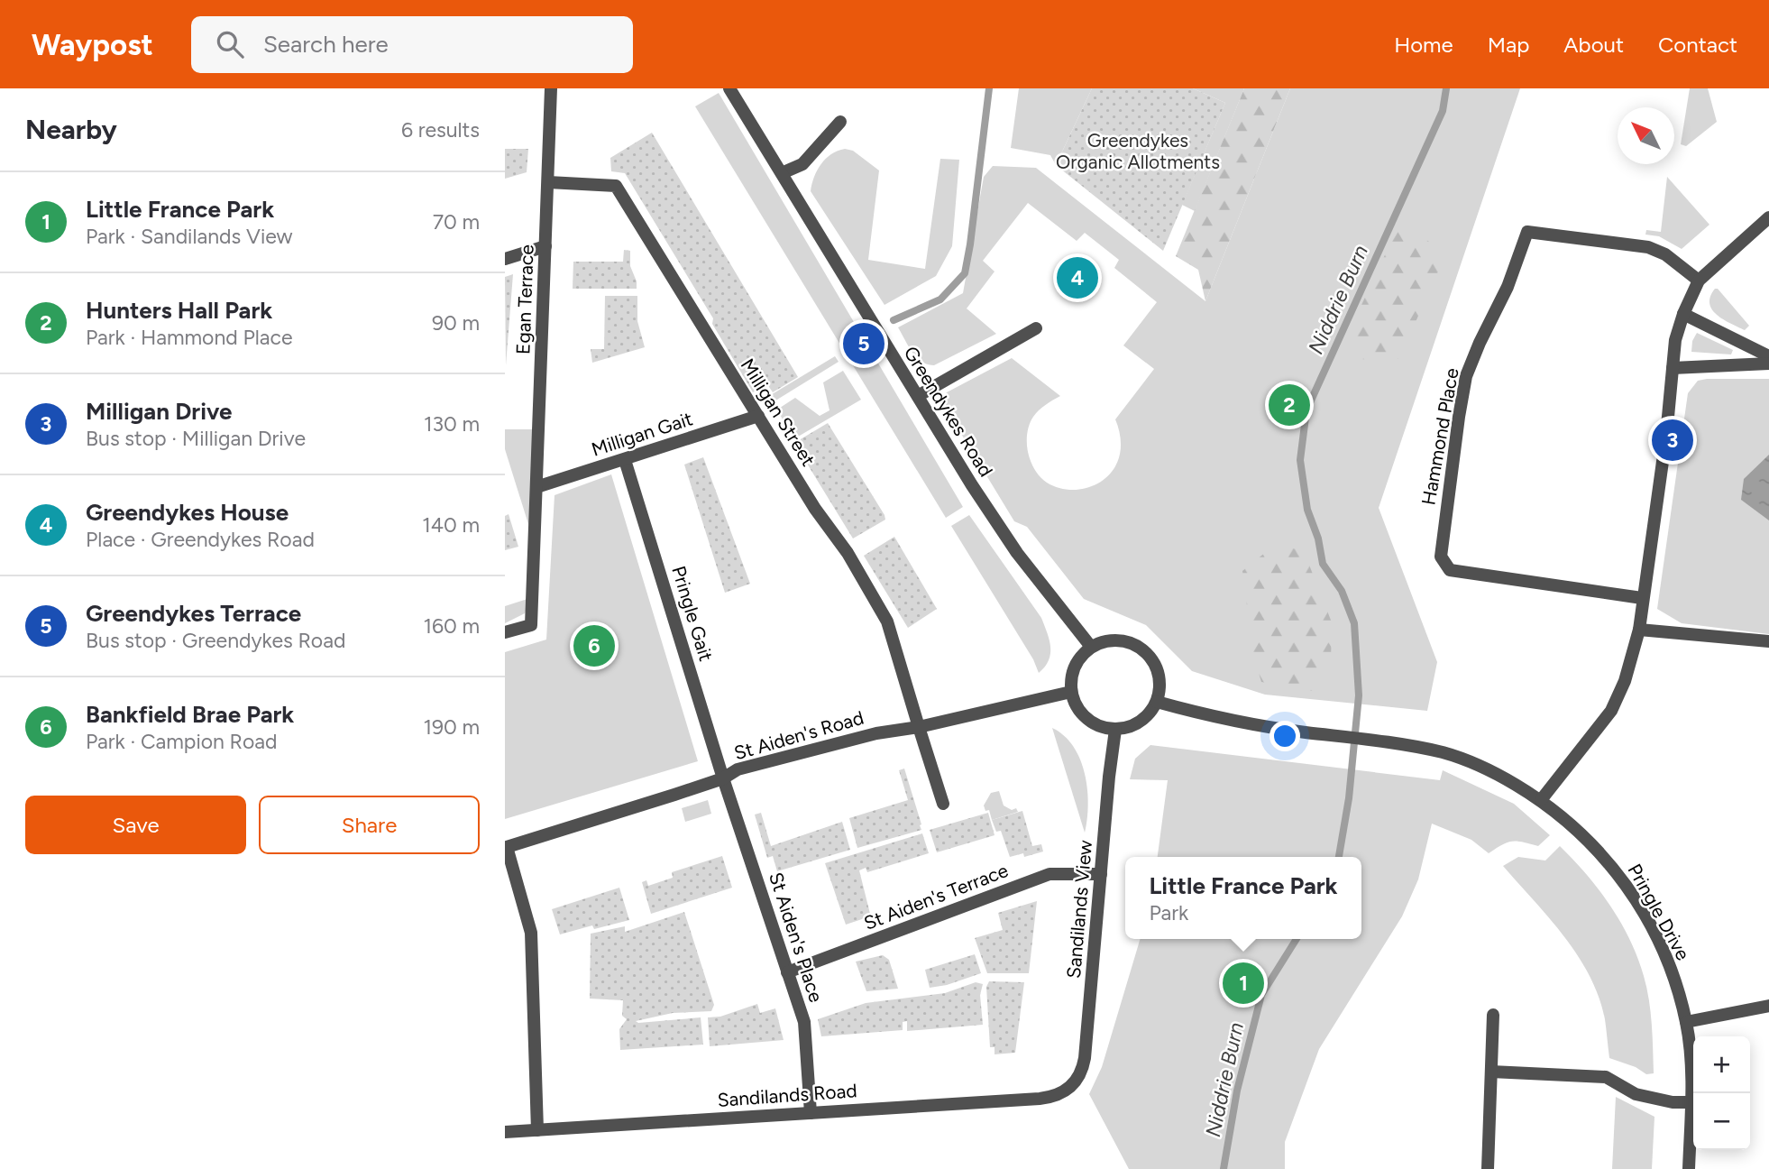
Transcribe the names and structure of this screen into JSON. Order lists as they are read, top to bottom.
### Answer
{
  "streets": {
    "street": [
      "Egan Terrace",
      "Greendykes Road",
      "Milligan Street",
      "Milligan Gait",
      "Hammond Place",
      "Pringle Gait",
      "St Aiden's Road",
      "St Aiden's Terrace",
      "Sandilands View",
      "Pringle Drive",
      "St Aiden's Place",
      "Sandilands Road"
    ]
  },
  "crossings": [
    ["Egan Terrace", "Milligan Street"],
    ["Egan Terrace", "Milligan Gait"],
    ["Greendykes Road", "St Aiden's Road"],
    ["Greendykes Road", "Sandilands View"],
    ["Greendykes Road", "Pringle Drive"],
    ["Milligan Street", "Milligan Gait"],
    ["Milligan Street", "St Aiden's Road"],
    ["Milligan Gait", "Pringle Gait"],
    ["Pringle Gait", "St Aiden's Road"],
    ["Pringle Gait", "St Aiden's Place"],
    ["St Aiden's Road", "Sandilands View"],
    ["St Aiden's Road", "Pringle Drive"],
    ["St Aiden's Road", "St Aiden's Place"],
    ["St Aiden's Terrace", "Sandilands View"],
    ["St Aiden's Terrace", "St Aiden's Place"],
    ["Sandilands View", "Pringle Drive"],
    ["Sandilands View", "Sandilands Road"],
    ["St Aiden's Place", "Sandilands Road"]
  ],
  "water": ["Niddrie Burn"],
  "parks": ["Greendykes Organic Allotments"],
  "north": "top left",
  "page": {
    "header": "Waypost",
    "search": "Search here",
    "nav": [
      "Home",
      "Map",
      "About",
      "Contact"
    ],
    "heading": ["Nearby", "6 results"],
    "list": [
      {
        "mark": "1",
        "name": "Little France Park",
        "note": "Park · Sandilands View",
        "value": "70 m"
      },
      {
        "mark": "2",
        "name": "Hunters Hall Park",
        "note": "Park · Hammond Place",
        "value": "90 m"
      },
      {
        "mark": "3",
        "name": "Milligan Drive",
        "note": "Bus stop · Milligan Drive",
        "value": "130 m"
      },
      {
        "mark": "4",
        "name": "Greendykes House",
        "note": "Place · Greendykes Road",
        "value": "140 m"
      },
      {
        "mark": "5",
        "name": "Greendykes Terrace",
        "note": "Bus stop · Greendykes Road",
        "value": "160 m"
      },
      {
        "mark": "6",
        "name": "Bankfield Brae Park",
        "note": "Park · Campion Road",
        "value": "190 m"
      }
    ],
    "pins": [
      "4",
      "5",
      "2",
      "3",
      "6",
      "1"
    ],
    "buttons": ["Save", "Share"],
    "popup": ["Little France Park", "Park"],
    "map_buttons": ["+", "−"]
  }
}
